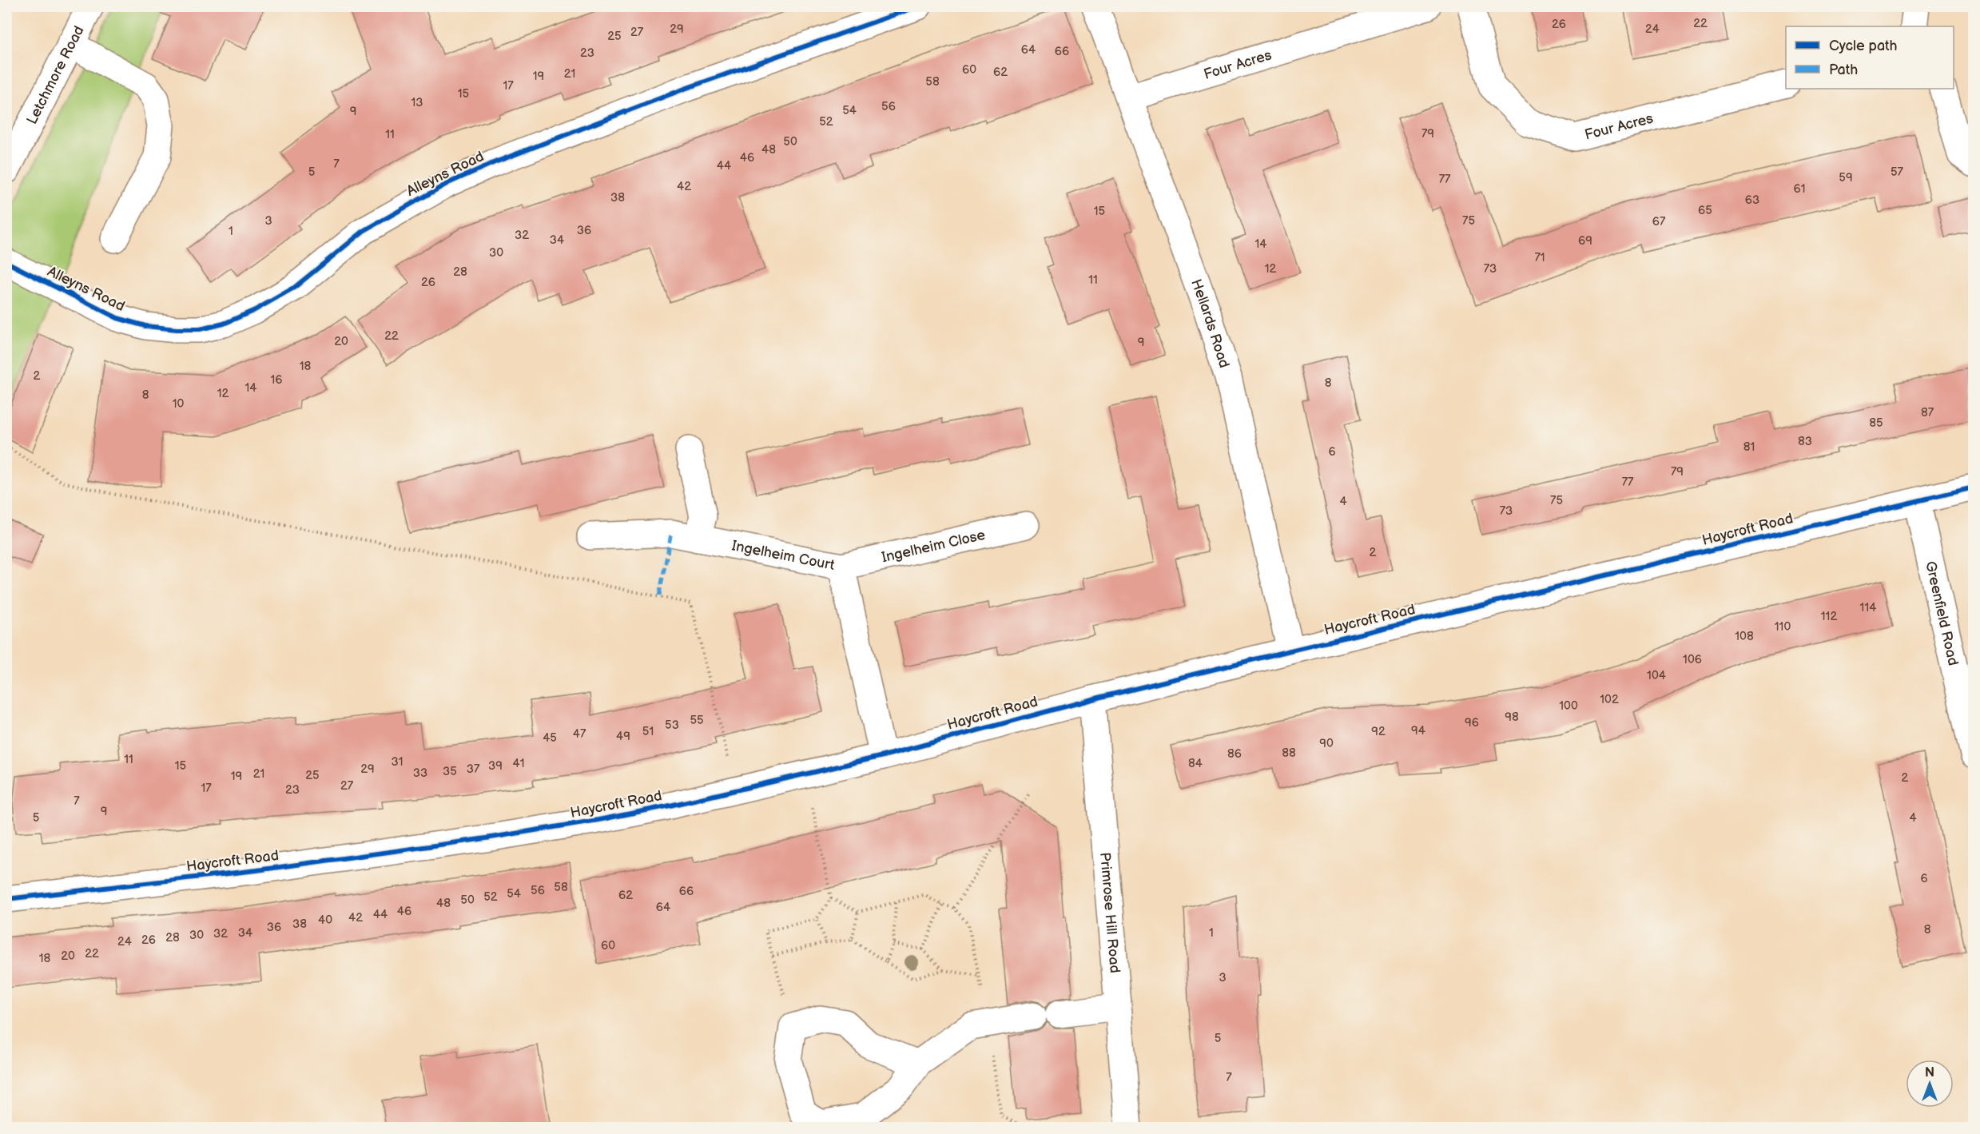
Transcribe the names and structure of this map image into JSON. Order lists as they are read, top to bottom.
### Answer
{
  "streets": {
    "street": [
      "Four Acres",
      "Letchmore Road",
      "Alleyns Road",
      "Hellards Road",
      "Haycroft Road",
      "Ingelheim Close",
      "Ingelheim Court",
      "Greenfield Road",
      "Primrose Hill Road"
    ]
  },
  "crossings": [
    ["Four Acres", "Hellards Road"],
    ["Hellards Road", "Haycroft Road"],
    ["Haycroft Road", "Ingelheim Court"],
    ["Haycroft Road", "Greenfield Road"],
    ["Haycroft Road", "Primrose Hill Road"],
    ["Ingelheim Close", "Ingelheim Court"]
  ],
  "house_numbers": [
    "22",
    "26",
    "29",
    "24",
    "27",
    "25",
    "64",
    "66",
    "23",
    "60",
    "62",
    "21",
    "19",
    "58",
    "17",
    "15",
    "13",
    "56",
    "54",
    "9",
    "52",
    "79",
    "11",
    "50",
    "48",
    "46",
    "7",
    "44",
    "5",
    "57",
    "59",
    "77",
    "42",
    "61",
    "38",
    "63",
    "65",
    "15",
    "3",
    "75",
    "67",
    "36",
    "1",
    "32",
    "34",
    "69",
    "14",
    "30",
    "71",
    "12",
    "73",
    "28",
    "11",
    "26",
    "22",
    "20",
    "9",
    "18",
    "2",
    "16",
    "8",
    "14",
    "12",
    "8",
    "10",
    "87",
    "85",
    "83",
    "81",
    "6",
    "79",
    "77",
    "75",
    "4",
    "73",
    "2",
    "114",
    "112",
    "110",
    "108",
    "106",
    "104",
    "102",
    "100",
    "98",
    "55",
    "96",
    "53",
    "94",
    "51",
    "92",
    "47",
    "49",
    "45",
    "90",
    "88",
    "86",
    "11",
    "31",
    "41",
    "84",
    "15",
    "39",
    "29",
    "37",
    "35",
    "33",
    "21",
    "25",
    "19",
    "2",
    "27",
    "17",
    "23",
    "7",
    "9",
    "5",
    "4",
    "6",
    "58",
    "56",
    "66",
    "54",
    "62",
    "52",
    "50",
    "48",
    "64",
    "46",
    "44",
    "42",
    "40",
    "38",
    "36",
    "8",
    "34",
    "1",
    "32",
    "30",
    "28",
    "26",
    "24",
    "60",
    "22",
    "20",
    "18",
    "3",
    "5",
    "7"
  ],
  "legend": ["Cycle path", "Path"],
  "north": "top"
}
